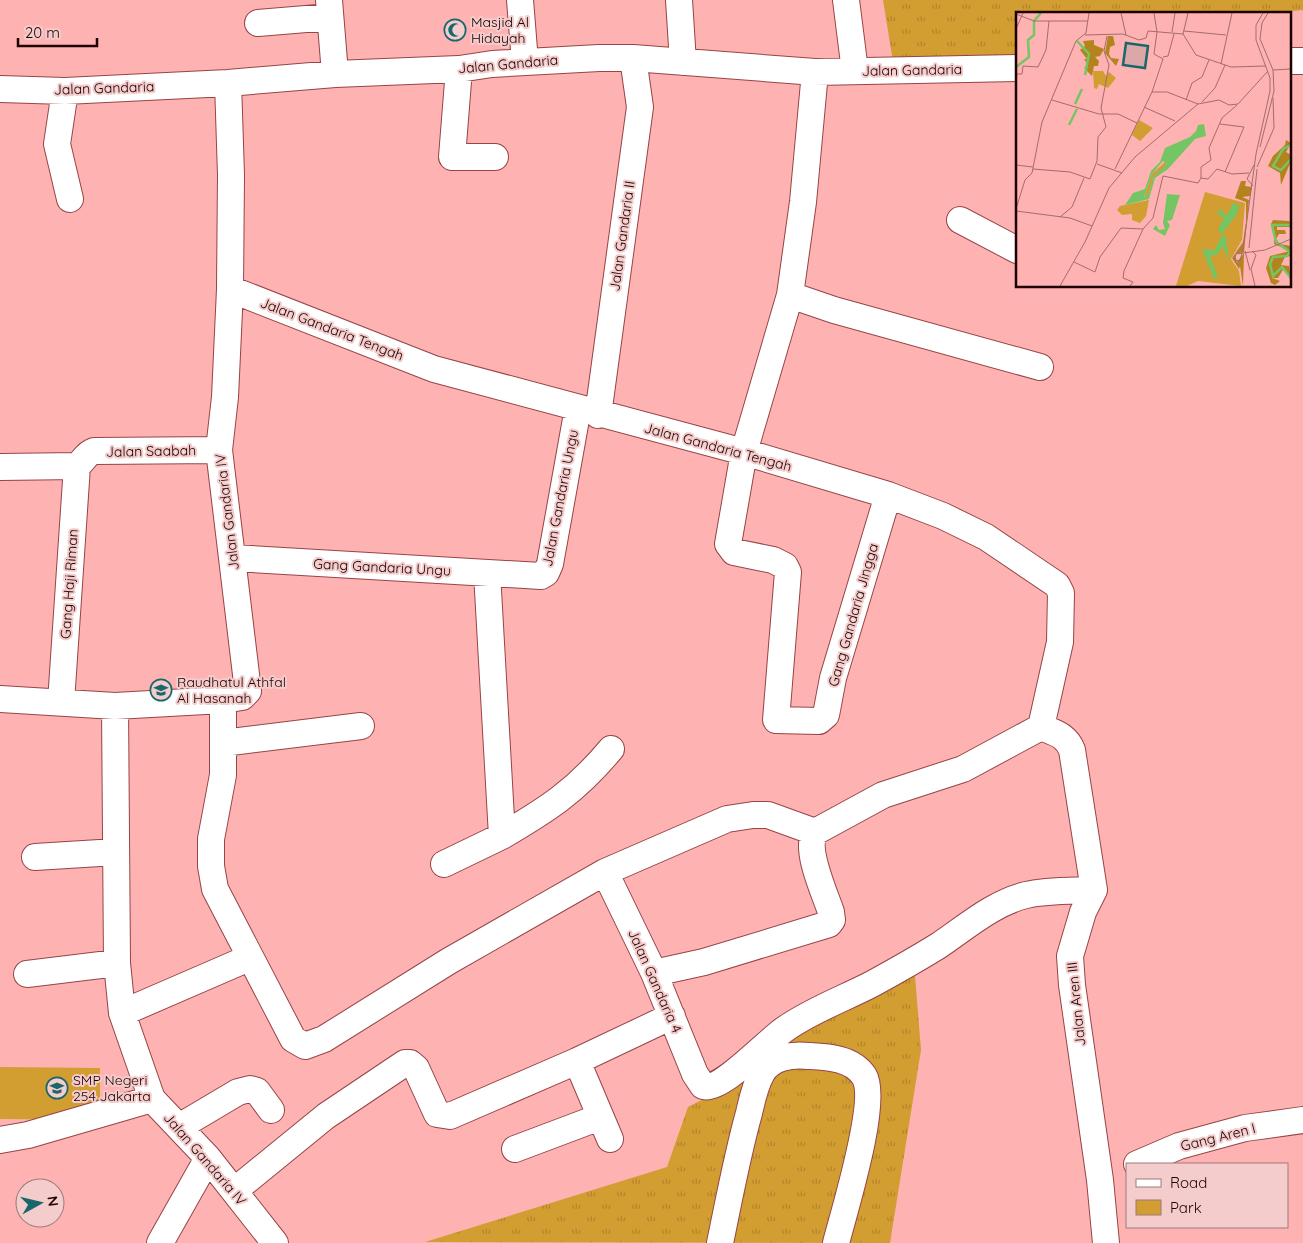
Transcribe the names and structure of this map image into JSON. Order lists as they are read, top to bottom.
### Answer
{
  "streets": {
    "street": [
      "Jalan Gandaria",
      "Jalan Gandaria II",
      "Jalan Gandaria Tengah",
      "Jalan Saabah",
      "Jalan Gandaria Ungu",
      "Jalan Gandaria IV",
      "Gang Gandaria Ungu",
      "Gang Haji Riman",
      "Gang Gandaria Jingga",
      "Jalan Gandaria 4",
      "Jalan Aren III",
      "Gang Aren I"
    ]
  },
  "crossings": [
    ["Jalan Gandaria", "Jalan Gandaria II"],
    ["Jalan Gandaria", "Jalan Gandaria IV"],
    ["Jalan Gandaria II", "Jalan Gandaria Tengah"],
    ["Jalan Gandaria II", "Jalan Gandaria Ungu"],
    ["Jalan Gandaria Tengah", "Jalan Gandaria Ungu"],
    ["Jalan Gandaria Tengah", "Jalan Gandaria IV"],
    ["Jalan Gandaria Tengah", "Gang Gandaria Jingga"],
    ["Jalan Saabah", "Jalan Gandaria IV"],
    ["Jalan Saabah", "Gang Haji Riman"],
    ["Jalan Gandaria Ungu", "Gang Gandaria Ungu"],
    ["Jalan Gandaria IV", "Gang Gandaria Ungu"],
    ["Jalan Gandaria IV", "Gang Haji Riman"],
    ["Jalan Gandaria 4", "Jalan Aren III"]
  ],
  "places": {
    "mosque": ["Masjid Al Hidayah"],
    "school or university": ["Raudhatul Athfal Al Hasanah", "SMP Negeri 254 Jakarta"]
  },
  "legend": ["Road", "Park"],
  "scale_bar": "20 m",
  "north": "right"
}
